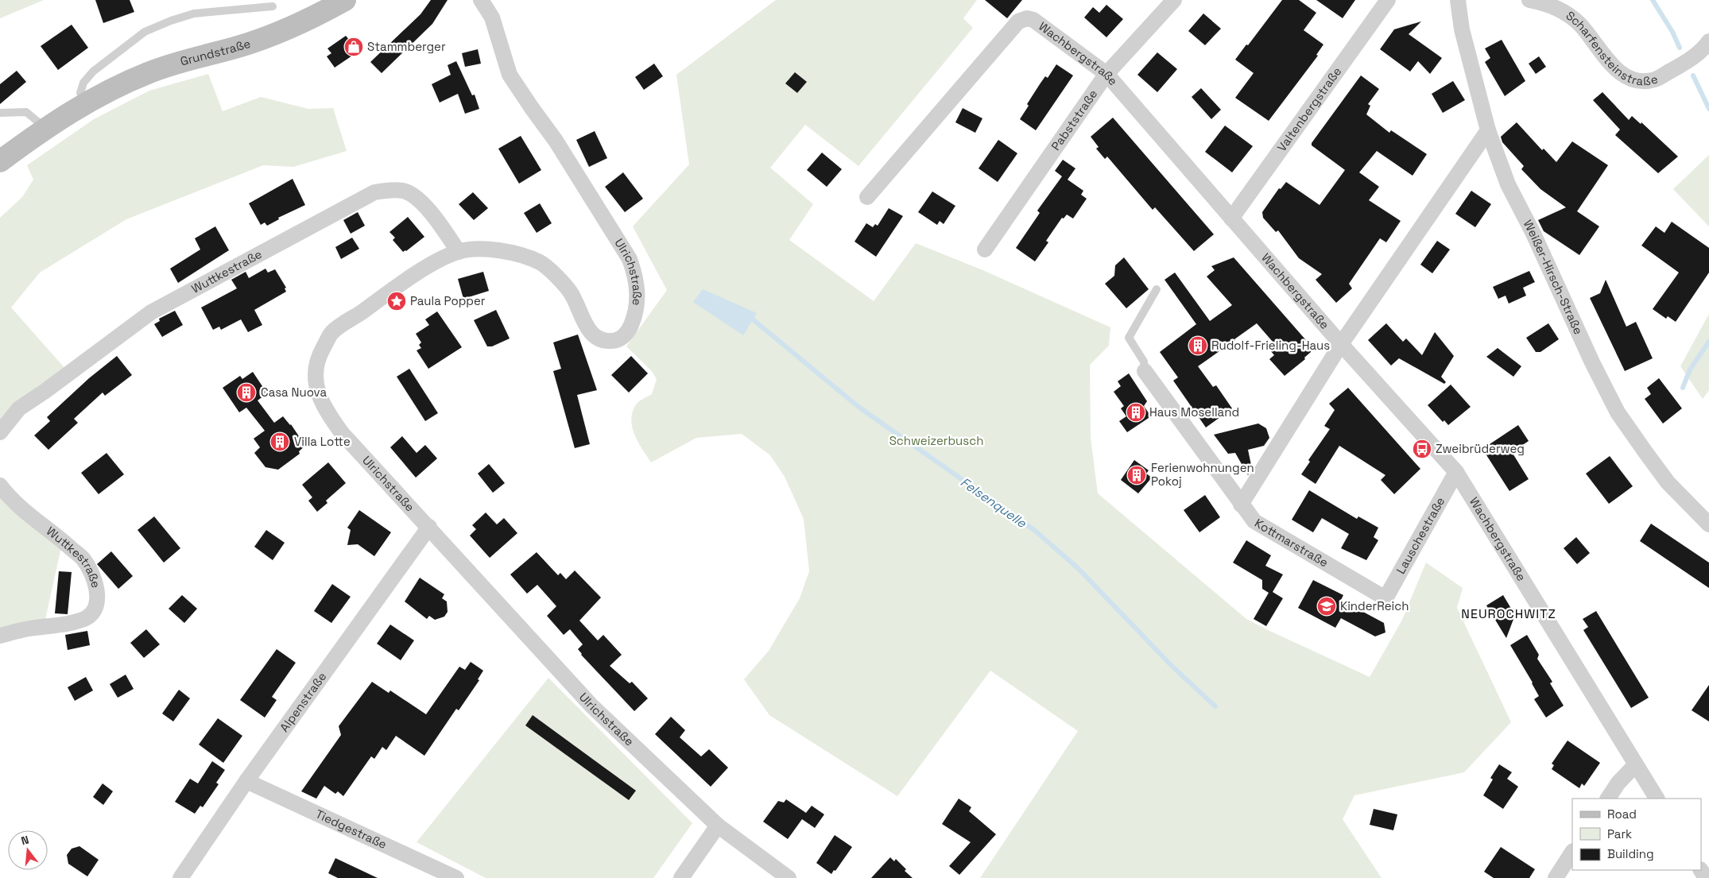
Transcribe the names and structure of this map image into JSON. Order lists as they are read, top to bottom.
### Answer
{
  "streets": {
    "main road": ["Grundstraße"],
    "street": [
      "Scharfensteinstraße",
      "Wachbergstraße",
      "Valtenbergstraße",
      "Pabststraße",
      "Wuttkestraße",
      "Ulrichstraße",
      "Weißer-Hirsch-Straße",
      "Lauschestraße",
      "Kottmarstraße",
      "Alpenstraße",
      "Tiedgestraße"
    ]
  },
  "crossings": [
    ["Wachbergstraße", "Valtenbergstraße"],
    ["Wachbergstraße", "Pabststraße"],
    ["Wachbergstraße", "Lauschestraße"],
    ["Wuttkestraße", "Ulrichstraße"],
    ["Ulrichstraße", "Alpenstraße"],
    ["Lauschestraße", "Kottmarstraße"],
    ["Alpenstraße", "Tiedgestraße"]
  ],
  "districts": ["NEUROCHWITZ"],
  "water": ["Felsenquelle"],
  "parks": ["Schweizerbusch"],
  "places": {
    "shop": ["Stammberger"],
    "place": ["Paula Popper"],
    "building": [
      "Rudolf-Frieling-Haus",
      "Casa Nuova",
      "Haus Moselland",
      "Villa Lotte",
      "Ferienwohnungen Pokoj"
    ],
    "bus stop": ["Zweibrüderweg"],
    "school or university": ["KinderReich"]
  },
  "legend": ["Road", "Park", "Building"],
  "north": "top"
}
